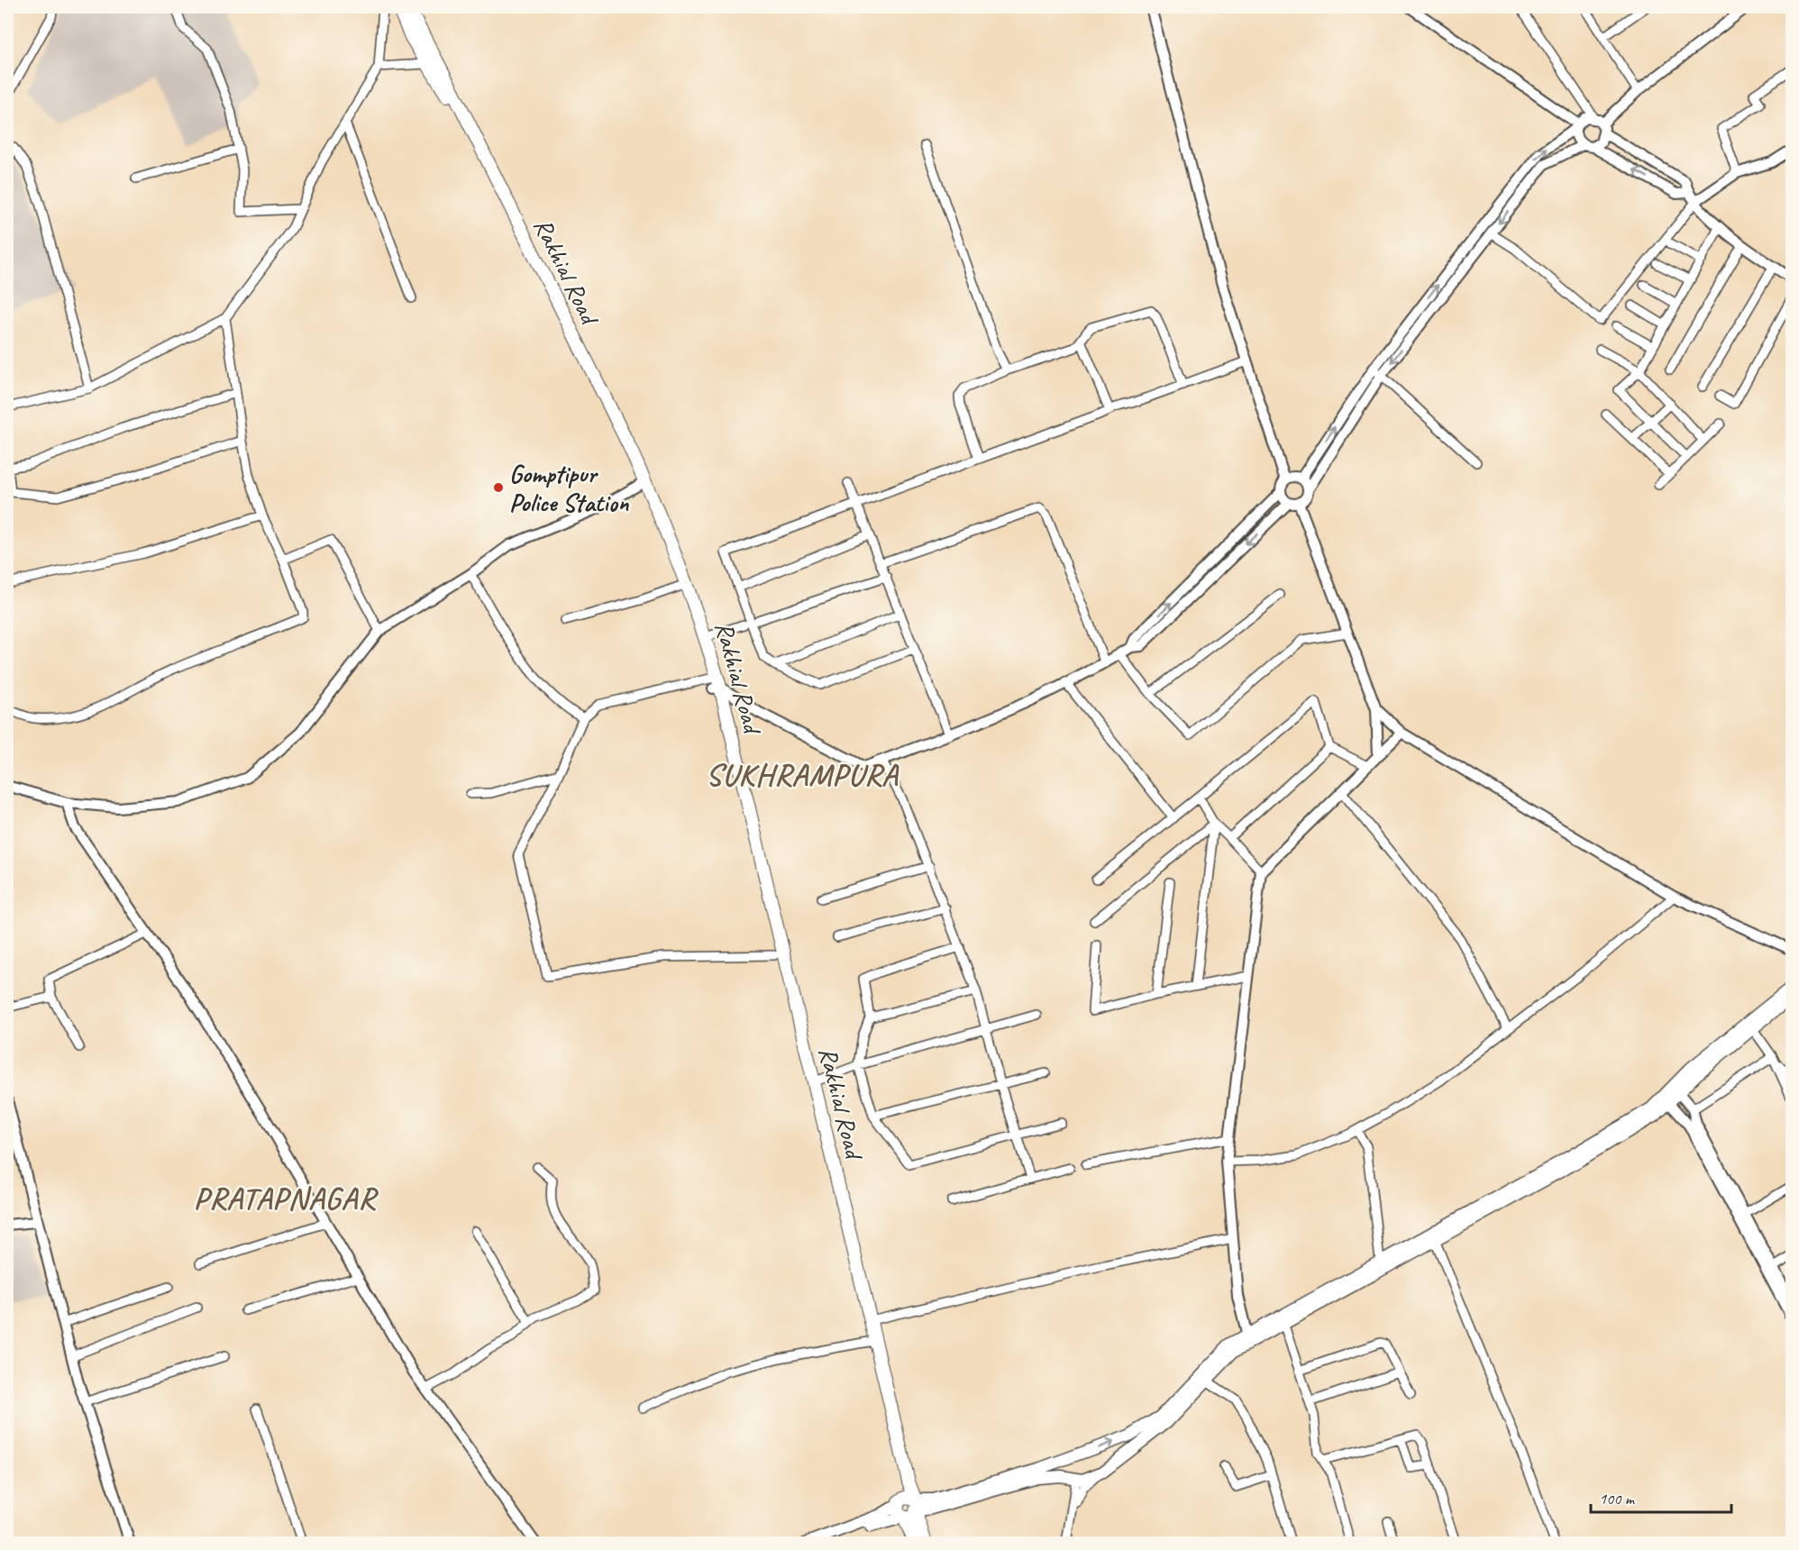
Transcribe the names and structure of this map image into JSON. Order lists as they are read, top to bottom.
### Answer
{
  "streets": {
    "main road": ["Rakhial Road"]
  },
  "districts": ["SUKHRAMPURA", "PRATAPNAGAR"],
  "places": ["Gomptipur Police Station"],
  "scale_bar": "100 m"
}
